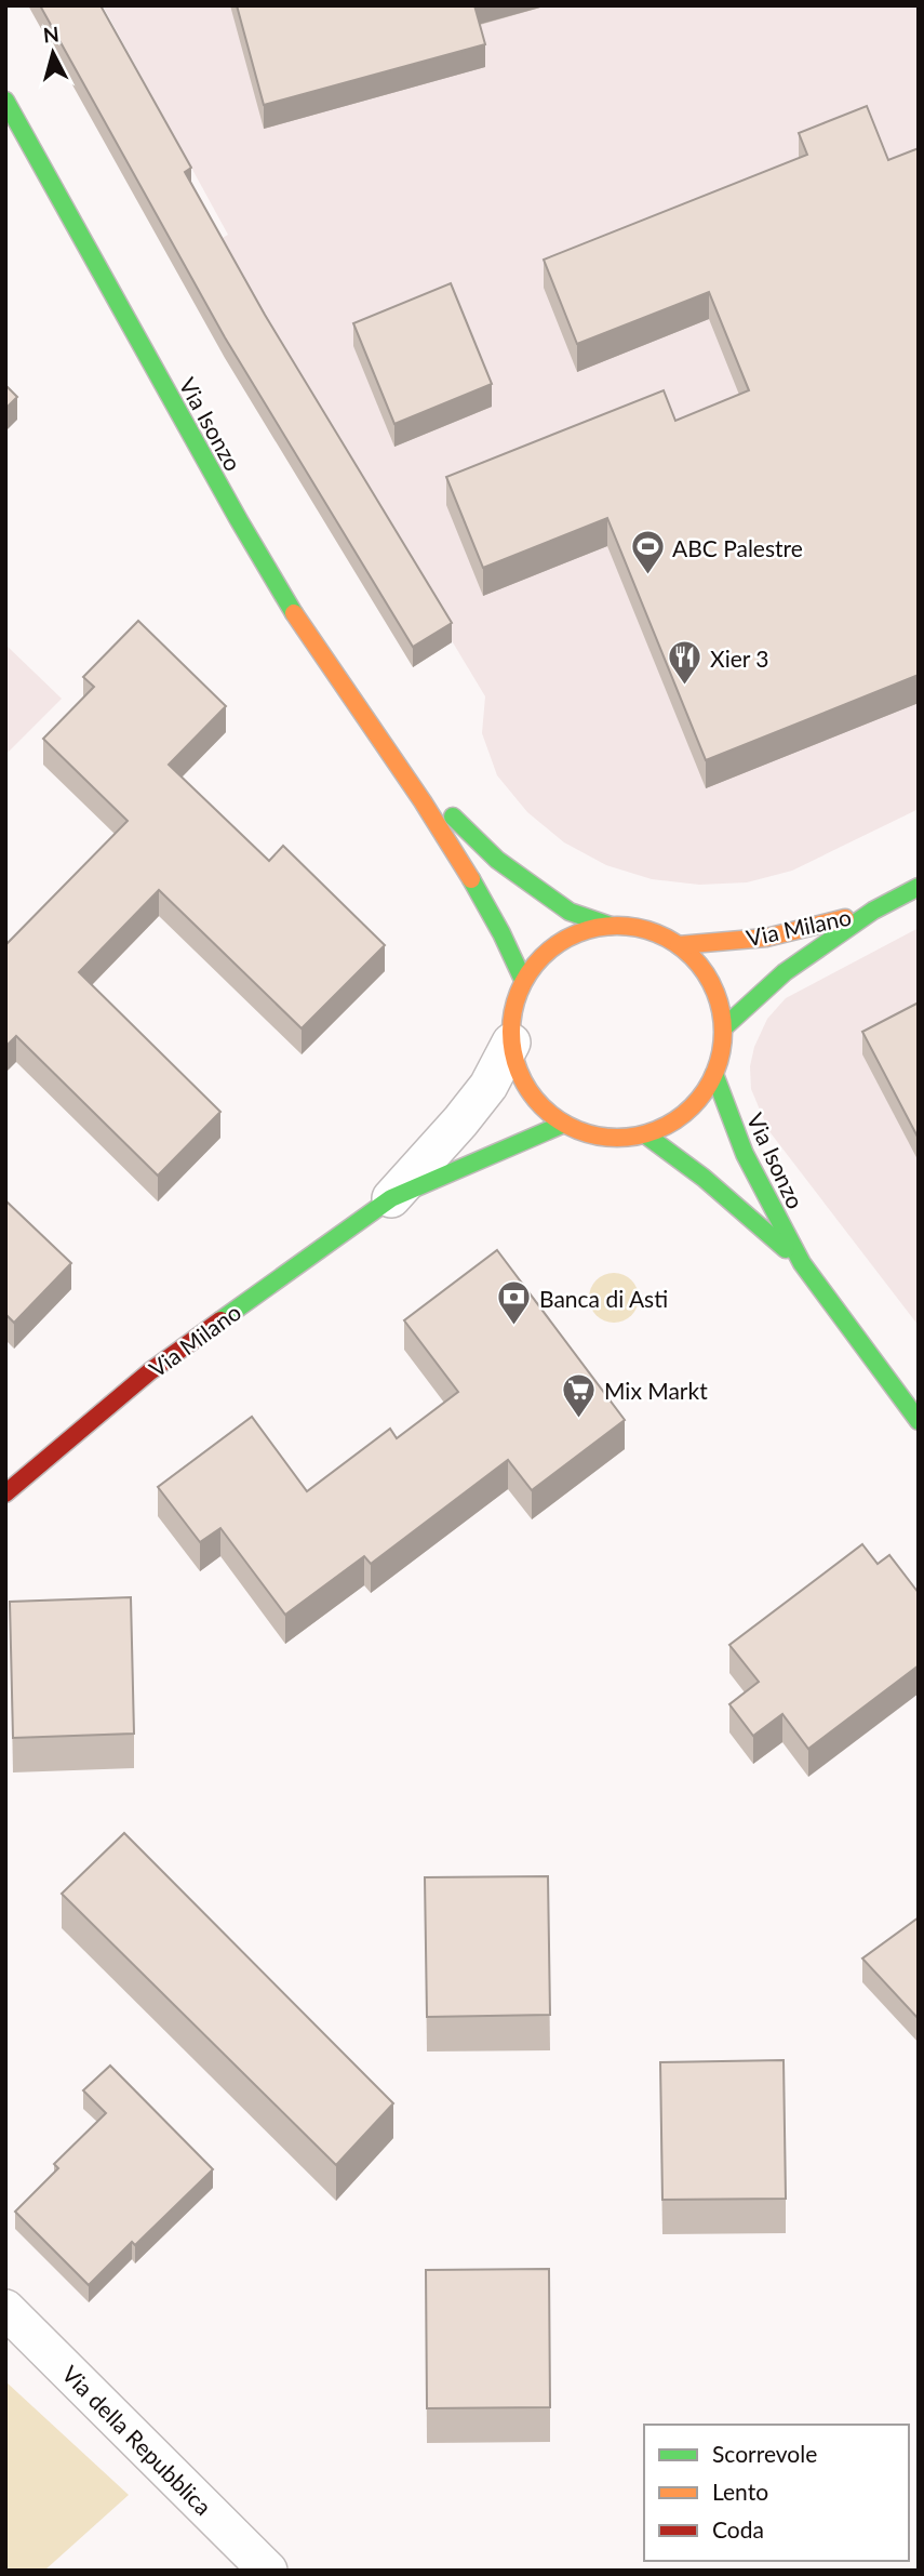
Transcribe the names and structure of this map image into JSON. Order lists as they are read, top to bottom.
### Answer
{
  "streets": {
    "street": ["Via Isonzo", "Via Milano", "Via della Repubblica"]
  },
  "crossings": [
    ["Via Isonzo", "Via Milano"]
  ],
  "places": {
    "sports": ["ABC Palestre"],
    "restaurant": ["Xier 3"],
    "bank": ["Banca di Asti"],
    "supermarket": ["Mix Markt"]
  },
  "legend": ["Scorrevole", "Lento", "Coda"],
  "north": "top"
}
